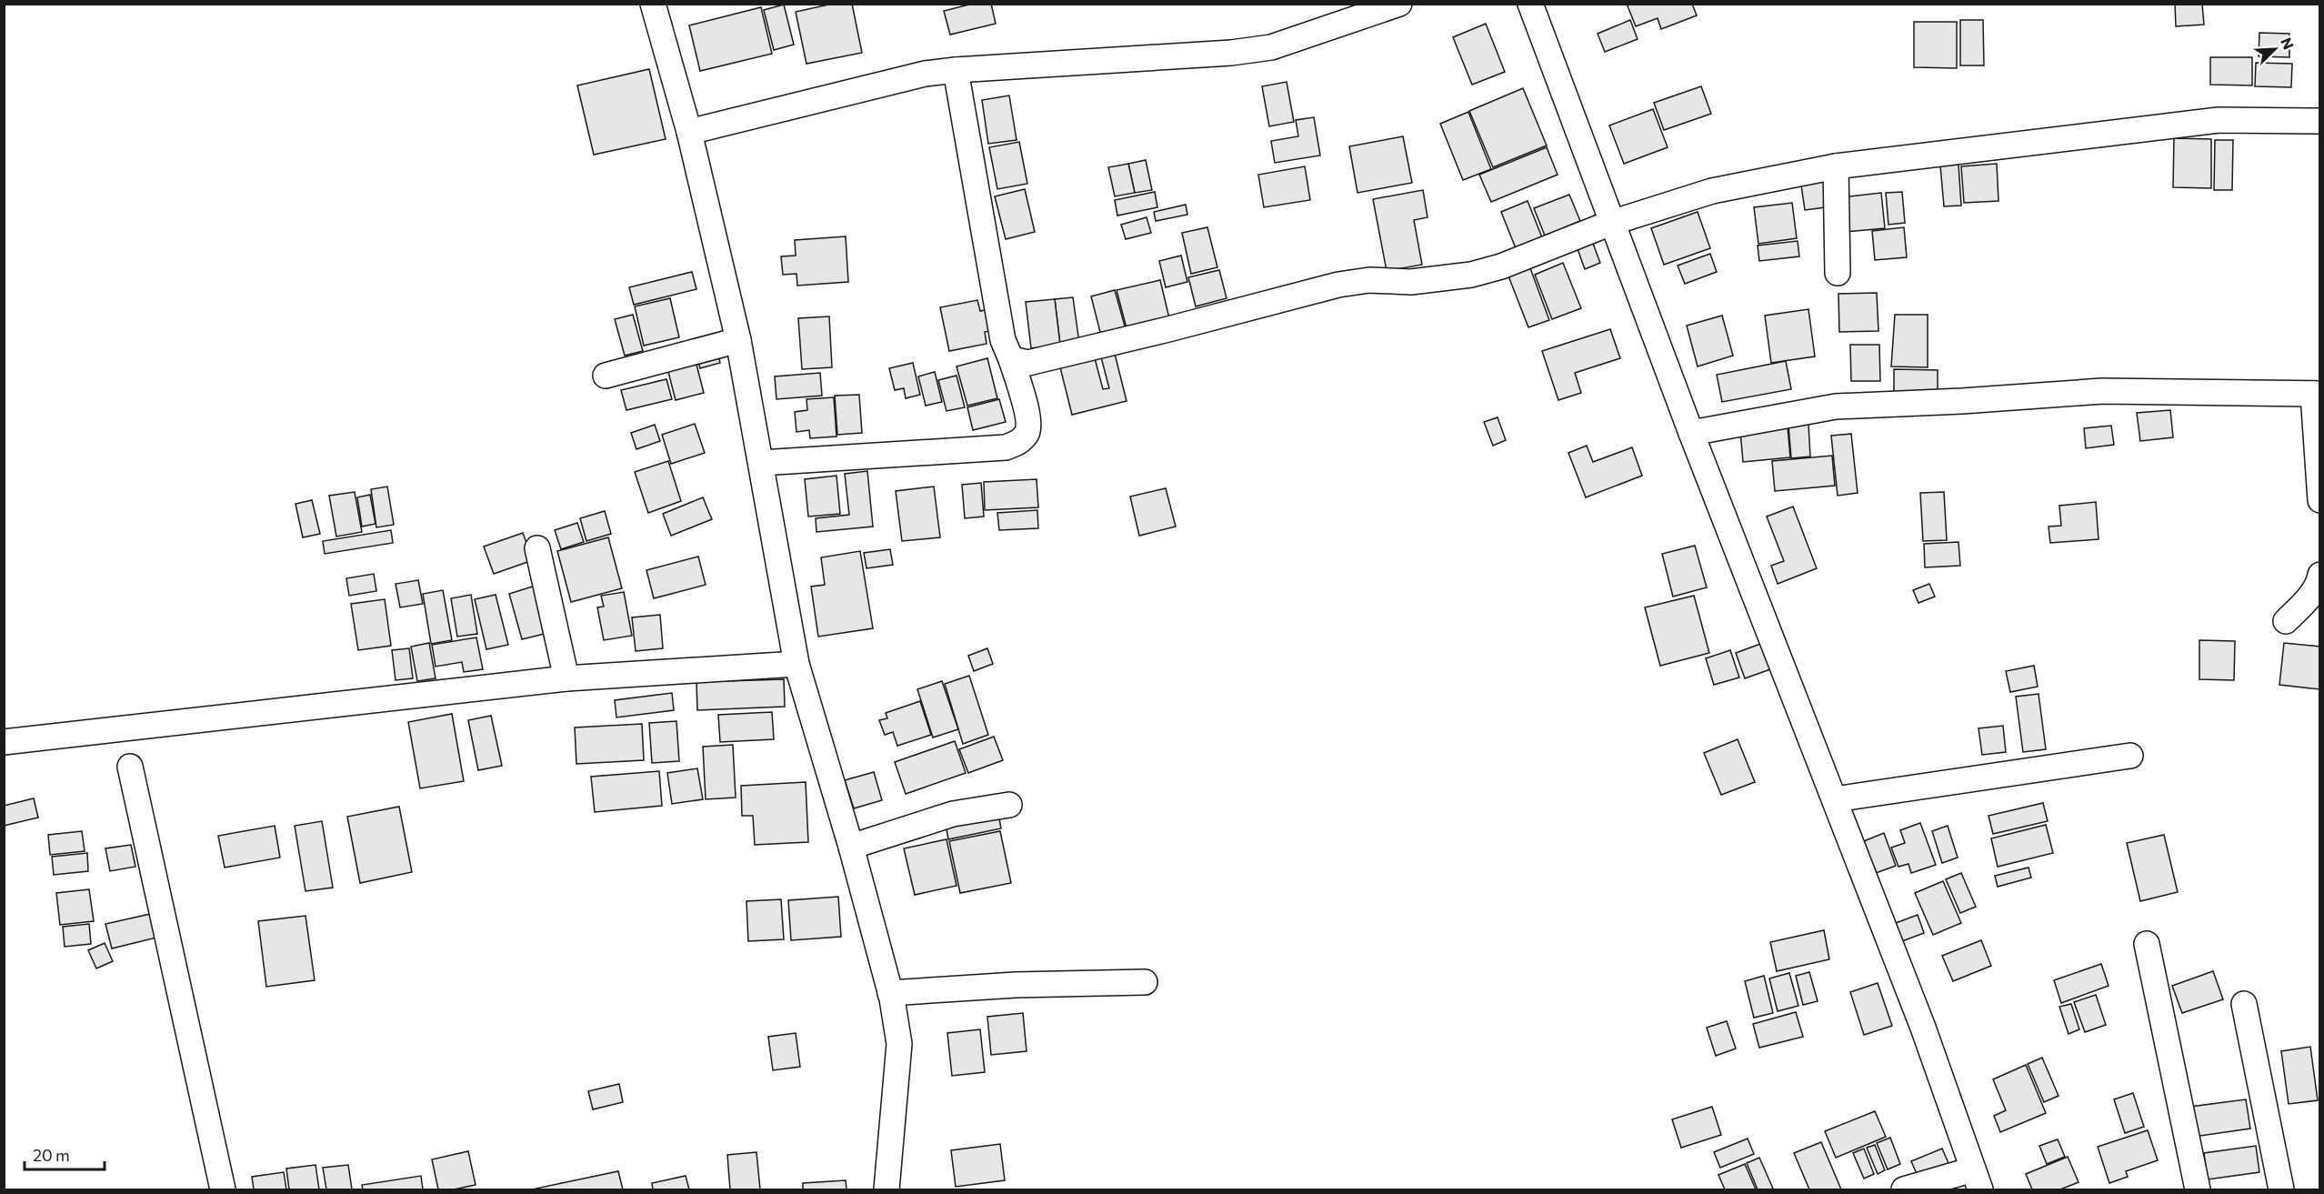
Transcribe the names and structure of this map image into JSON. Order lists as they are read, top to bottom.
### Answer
{
  "scale_bar": "20 m",
  "north": "top right"
}
